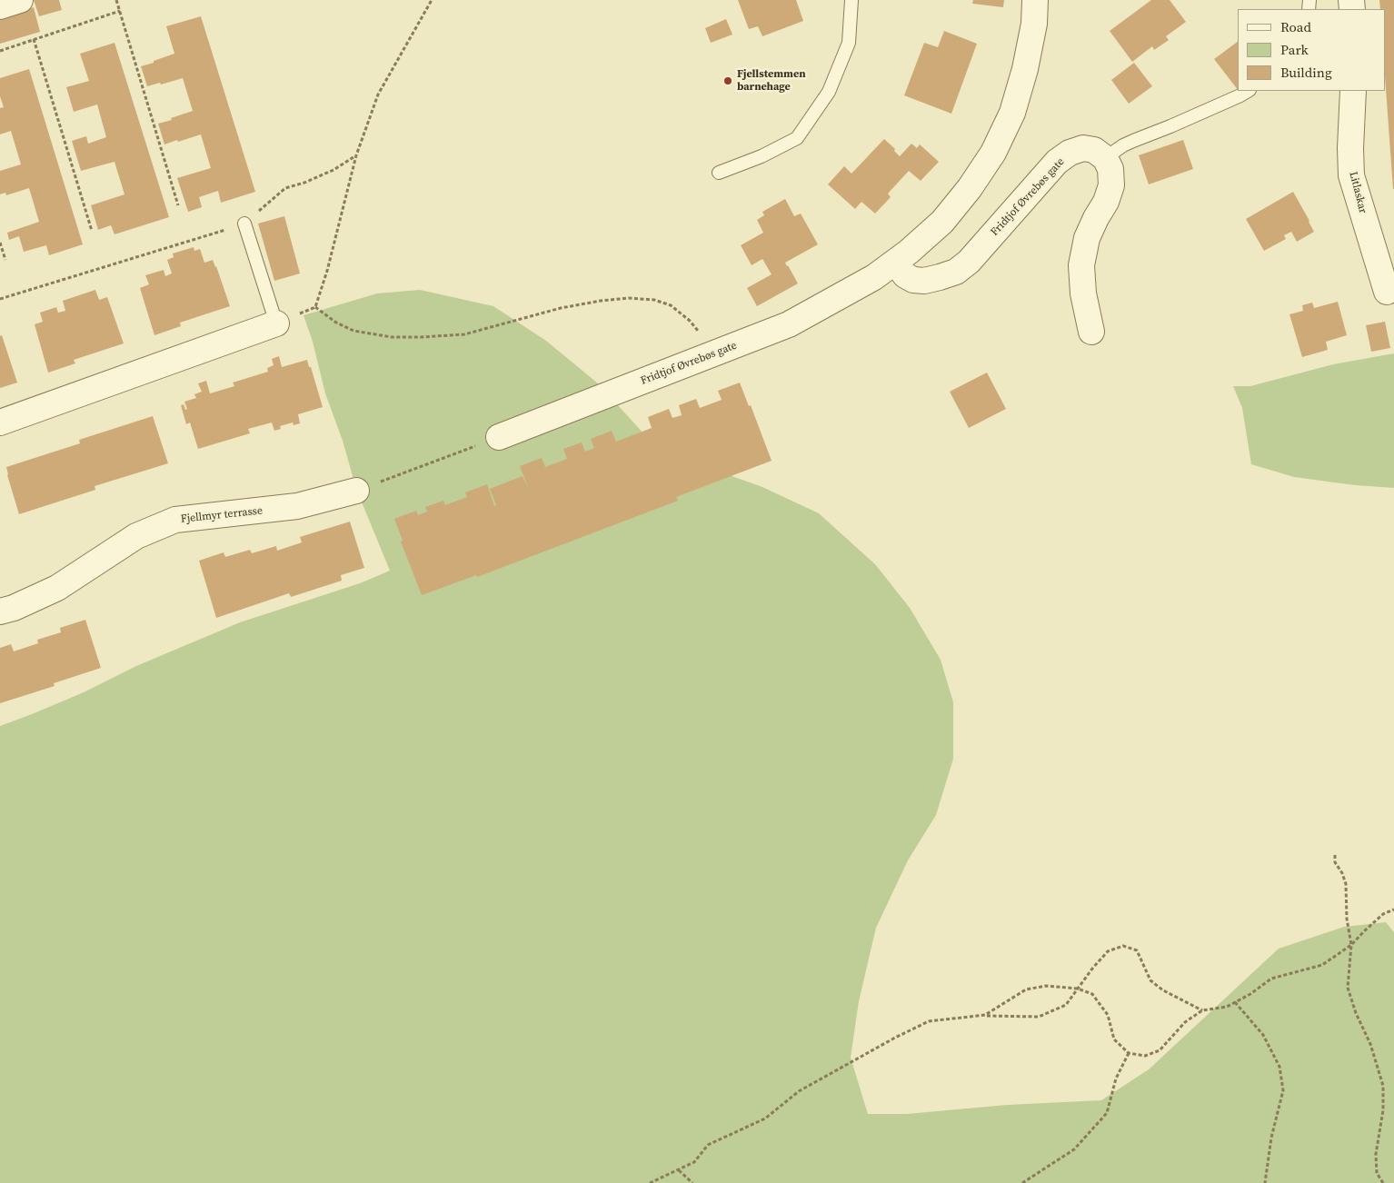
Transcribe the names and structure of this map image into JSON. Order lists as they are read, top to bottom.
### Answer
{
  "streets": {
    "street": ["Litlaskar", "Fridtjof Øvrebøs gate", "Fjellmyr terrasse"]
  },
  "places": ["Fjellstemmen barnehage"],
  "legend": ["Road", "Park", "Building"]
}
